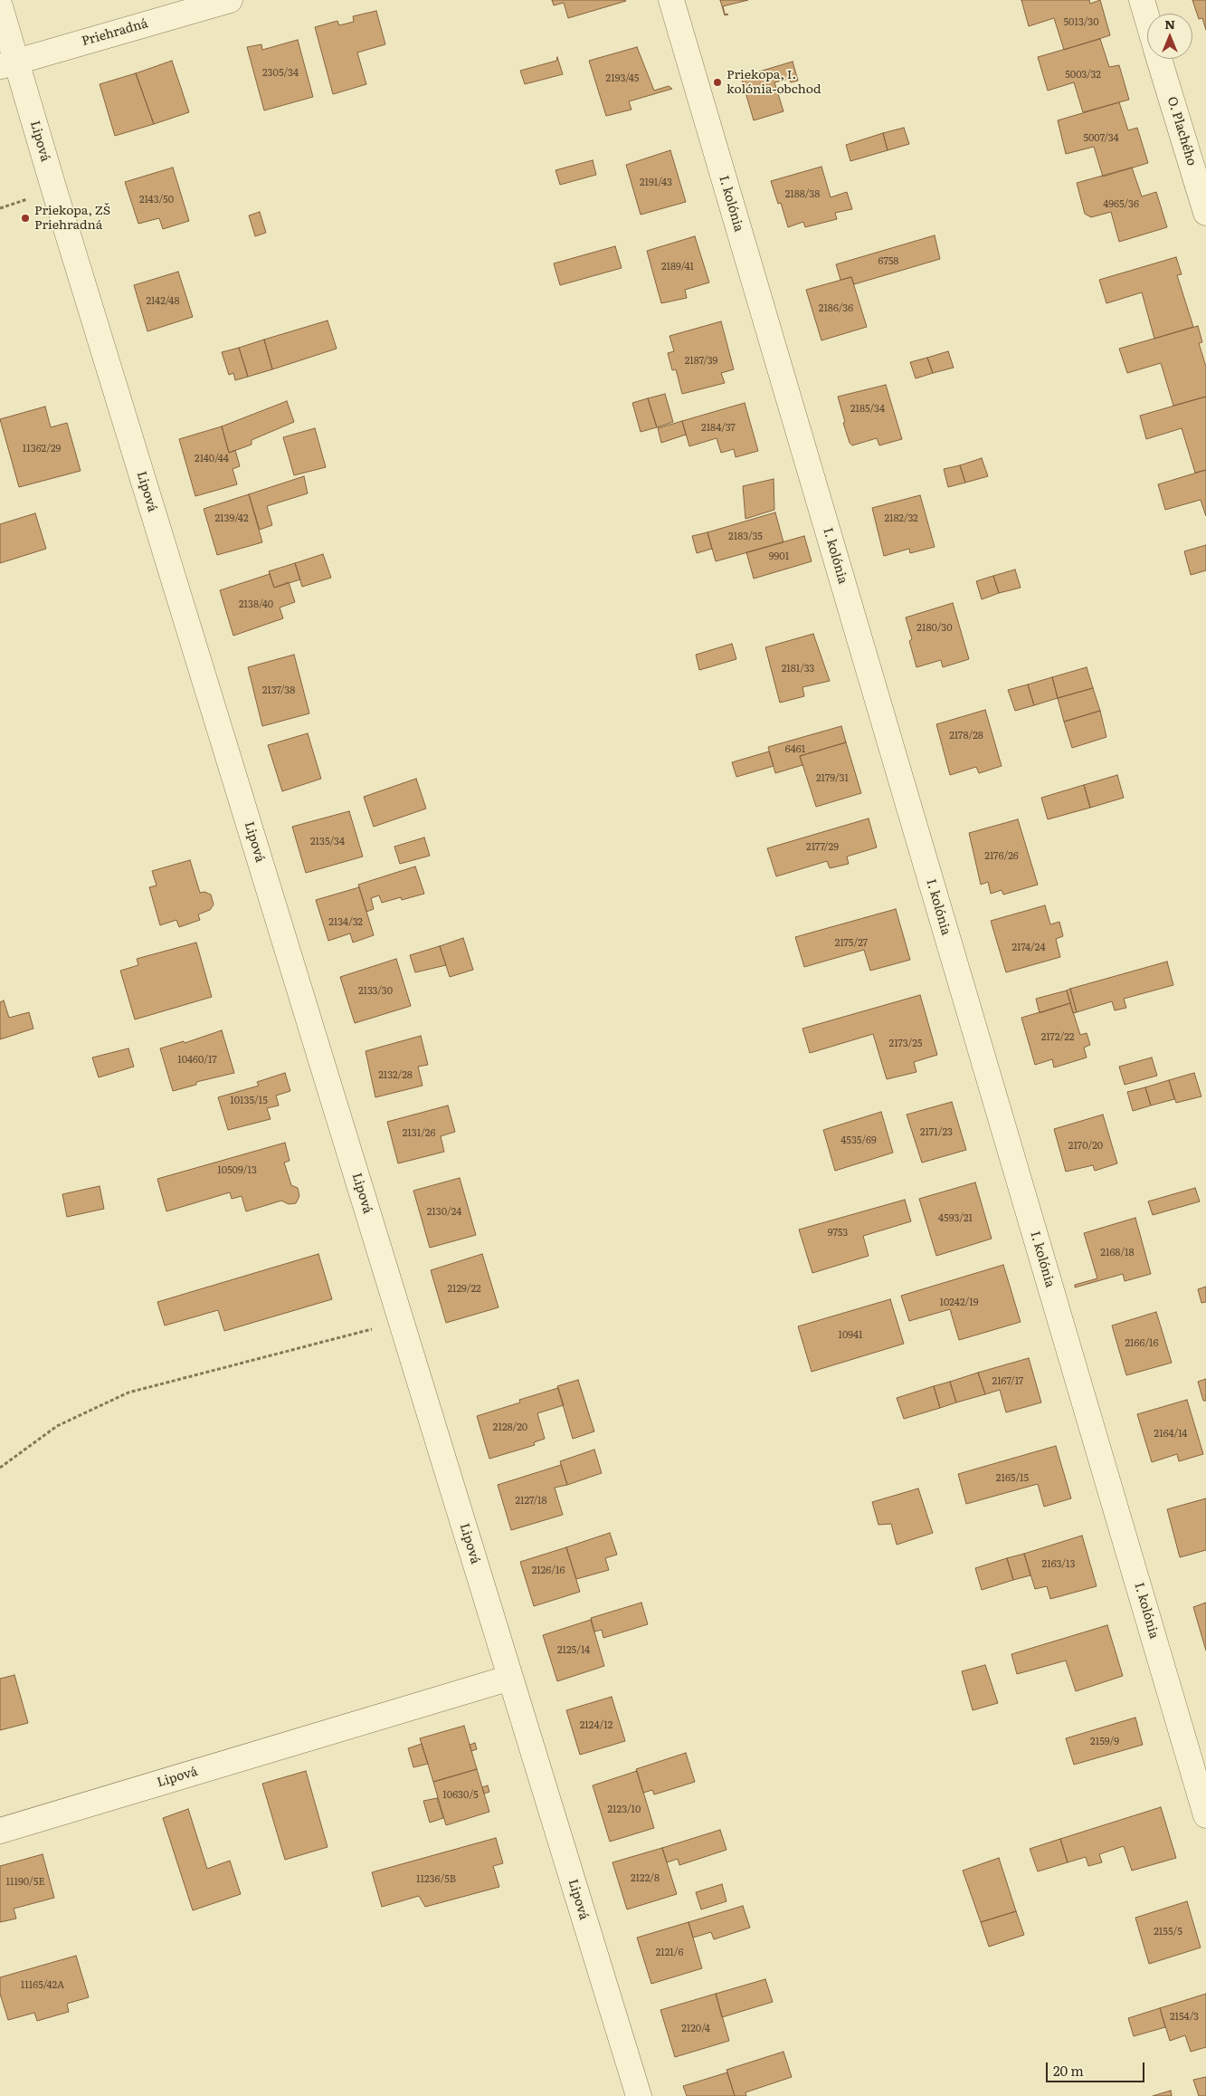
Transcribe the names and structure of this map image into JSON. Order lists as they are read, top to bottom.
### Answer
{
  "streets": {
    "street": [
      "Priehradná",
      "O. Plachého",
      "Lipová",
      "I. kolónia"
    ]
  },
  "crossings": [
    ["Priehradná", "Lipová"]
  ],
  "places": ["Priekopa, I. kolónia-obchod", "Priekopa, ZŠ Priehradná"],
  "house_numbers": [
    "5013/30",
    "2305/34",
    "5003/32",
    "2193/45",
    "5007/34",
    "2191/43",
    "2188/38",
    "2143/50",
    "4965/36",
    "6758",
    "2189/41",
    "2142/48",
    "2186/36",
    "2187/39",
    "2185/34",
    "2184/37",
    "11362/29",
    "2140/44",
    "2139/42",
    "2182/32",
    "2183/35",
    "9901",
    "2138/40",
    "2180/30",
    "2181/33",
    "2137/38",
    "2178/28",
    "6461",
    "2179/31",
    "2135/34",
    "2177/29",
    "2176/26",
    "2134/32",
    "2175/27",
    "2174/24",
    "2133/30",
    "2172/22",
    "2173/25",
    "10460/17",
    "2132/28",
    "10135/15",
    "2171/23",
    "2131/26",
    "4535/69",
    "2170/20",
    "10509/13",
    "2130/24",
    "4593/21",
    "9753",
    "2168/18",
    "2129/22",
    "10242/19",
    "10941",
    "2166/16",
    "2167/17",
    "2128/20",
    "2164/14",
    "2165/15",
    "2127/18",
    "2163/13",
    "2126/16",
    "2125/14",
    "2124/12",
    "2159/9",
    "10630/5",
    "2123/10",
    "2122/8",
    "11236/5B",
    "11190/5E",
    "2155/5",
    "2121/6",
    "11165/42A",
    "2154/3",
    "2120/4"
  ],
  "scale_bar": "20 m",
  "north": "top"
}
